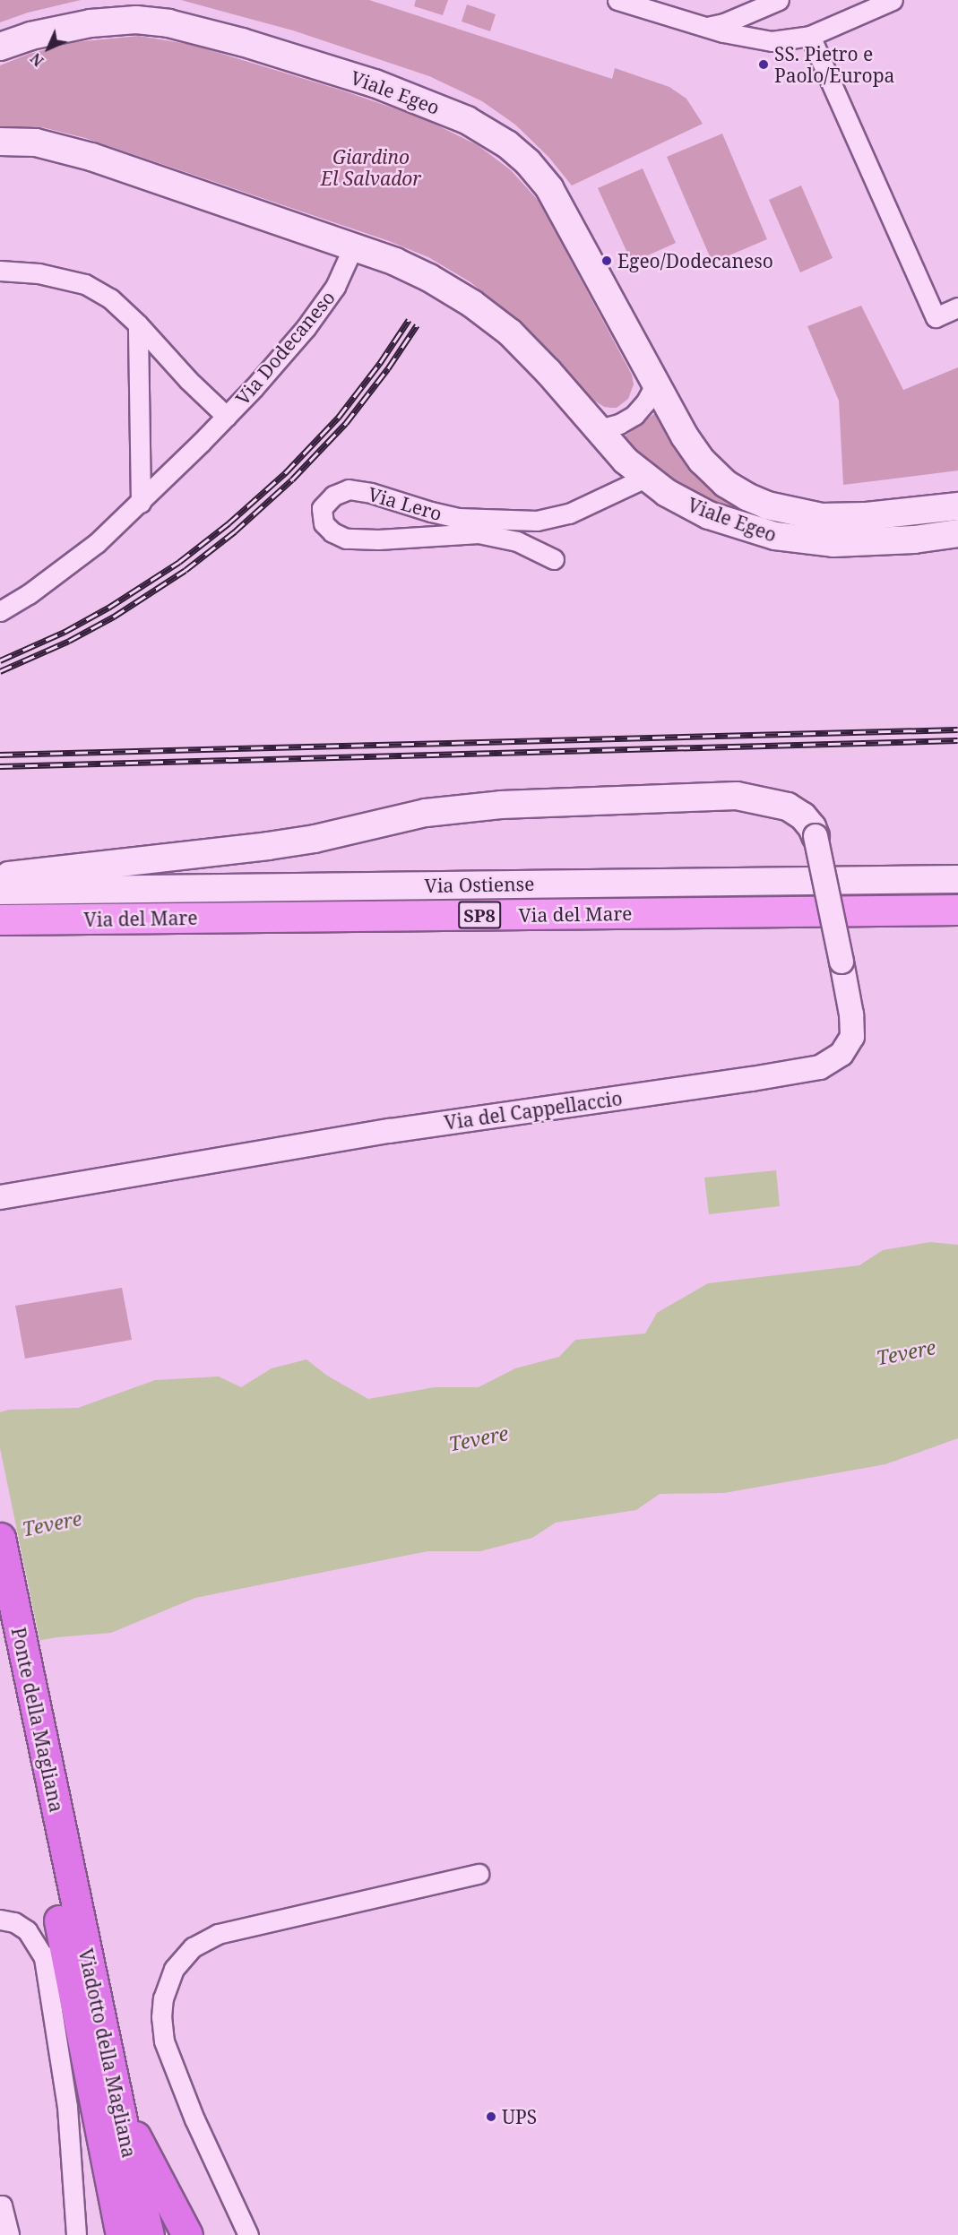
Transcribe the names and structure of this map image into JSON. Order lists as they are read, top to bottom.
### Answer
{
  "streets": {
    "highway": ["Ponte della Magliana", "Viadotto della Magliana"],
    "main road": [
      "Viale Egeo",
      "Via Ostiense",
      "Via del Mare",
      "SP8"
    ],
    "street": ["Via Dodecaneso", "Via Lero", "Via del Cappellaccio"]
  },
  "crossings": [
    ["Viale Egeo", "Via Dodecaneso"],
    ["Viale Egeo", "Via Lero"],
    ["Ponte della Magliana", "Viadotto della Magliana"]
  ],
  "water": ["Tevere"],
  "parks": ["Giardino El Salvador"],
  "places": ["SS. Pietro e Paolo/Europa", "Egeo/Dodecaneso", "UPS"],
  "north": "bottom left"
}
